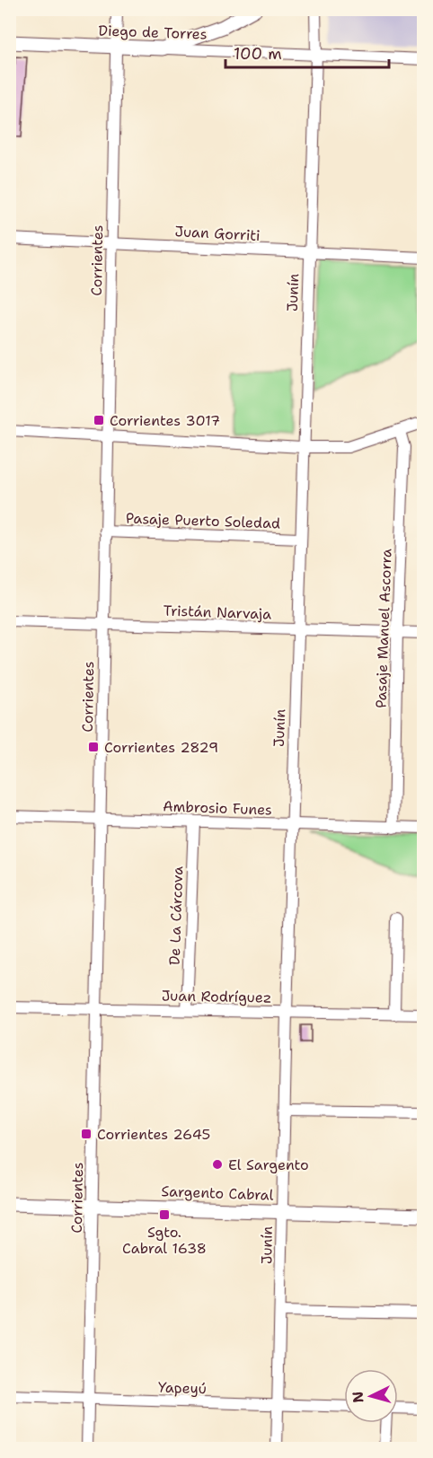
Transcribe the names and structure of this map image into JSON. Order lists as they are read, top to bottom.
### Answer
{
  "streets": {
    "street": [
      "Diego de Torres",
      "Juan Gorriti",
      "Corrientes",
      "Junín",
      "Pasaje Puerto Soledad",
      "Tristán Narvaja",
      "Pasaje Manuel Ascorra",
      "Ambrosio Funes",
      "De La Cárcova",
      "Juan Rodríguez",
      "Sargento Cabral",
      "Yapeyú"
    ]
  },
  "crossings": [
    ["Diego de Torres", "Corrientes"],
    ["Diego de Torres", "Junín"],
    ["Juan Gorriti", "Corrientes"],
    ["Juan Gorriti", "Junín"],
    ["Corrientes", "Pasaje Puerto Soledad"],
    ["Corrientes", "Tristán Narvaja"],
    ["Corrientes", "Ambrosio Funes"],
    ["Corrientes", "Juan Rodríguez"],
    ["Corrientes", "Sargento Cabral"],
    ["Corrientes", "Yapeyú"],
    ["Junín", "Pasaje Puerto Soledad"],
    ["Junín", "Tristán Narvaja"],
    ["Junín", "Ambrosio Funes"],
    ["Junín", "Juan Rodríguez"],
    ["Junín", "Sargento Cabral"],
    ["Junín", "Yapeyú"],
    ["Tristán Narvaja", "Pasaje Manuel Ascorra"],
    ["Pasaje Manuel Ascorra", "Ambrosio Funes"],
    ["Ambrosio Funes", "De La Cárcova"],
    ["De La Cárcova", "Juan Rodríguez"]
  ],
  "places": {
    "transit": [
      "Corrientes 3017",
      "Corrientes 2829",
      "Corrientes 2645",
      "Sgto. Cabral 1638"
    ],
    "other": ["El Sargento"]
  },
  "scale_bar": "100 m",
  "north": "left"
}
